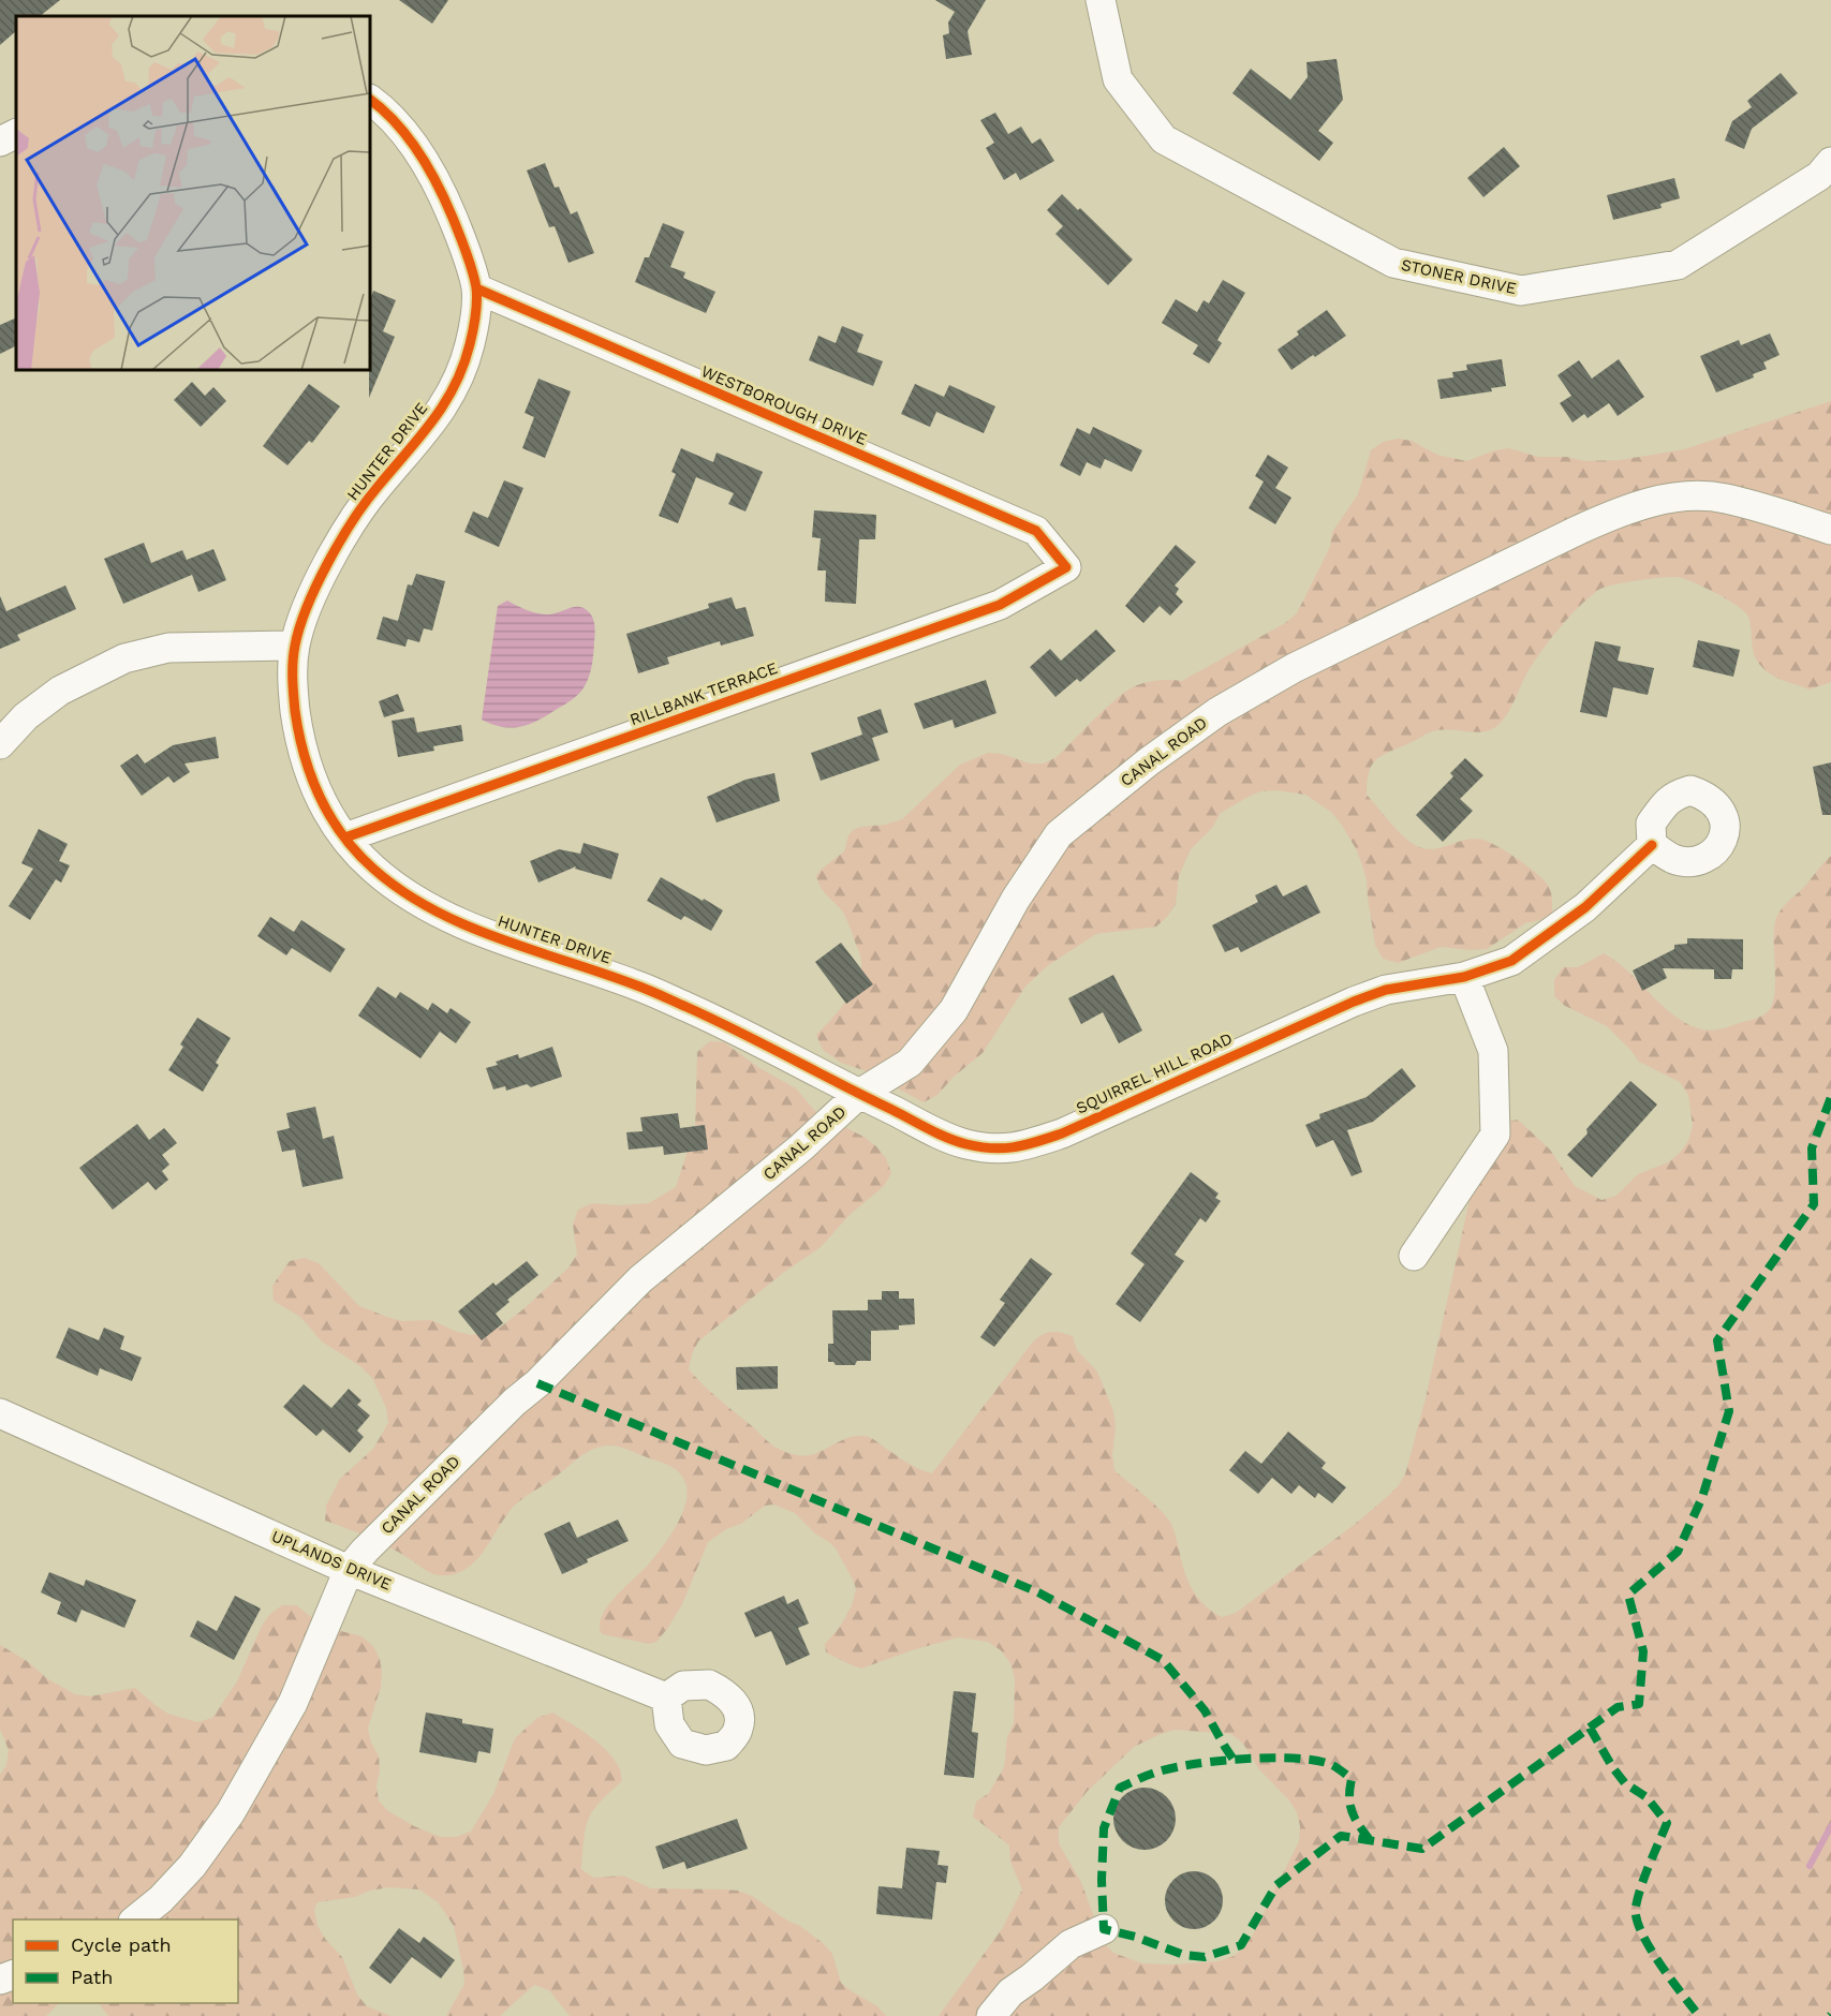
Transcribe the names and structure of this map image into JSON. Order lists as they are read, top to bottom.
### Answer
{
  "streets": {
    "street": [
      "STONER DRIVE",
      "WESTBOROUGH DRIVE",
      "HUNTER DRIVE",
      "RILLBANK TERRACE",
      "CANAL ROAD",
      "SQUIRREL HILL ROAD",
      "UPLANDS DRIVE"
    ]
  },
  "crossings": [
    ["WESTBOROUGH DRIVE", "HUNTER DRIVE"],
    ["WESTBOROUGH DRIVE", "RILLBANK TERRACE"],
    ["HUNTER DRIVE", "RILLBANK TERRACE"],
    ["HUNTER DRIVE", "CANAL ROAD"],
    ["HUNTER DRIVE", "SQUIRREL HILL ROAD"],
    ["CANAL ROAD", "SQUIRREL HILL ROAD"],
    ["CANAL ROAD", "UPLANDS DRIVE"]
  ],
  "legend": ["Cycle path", "Path"]
}
